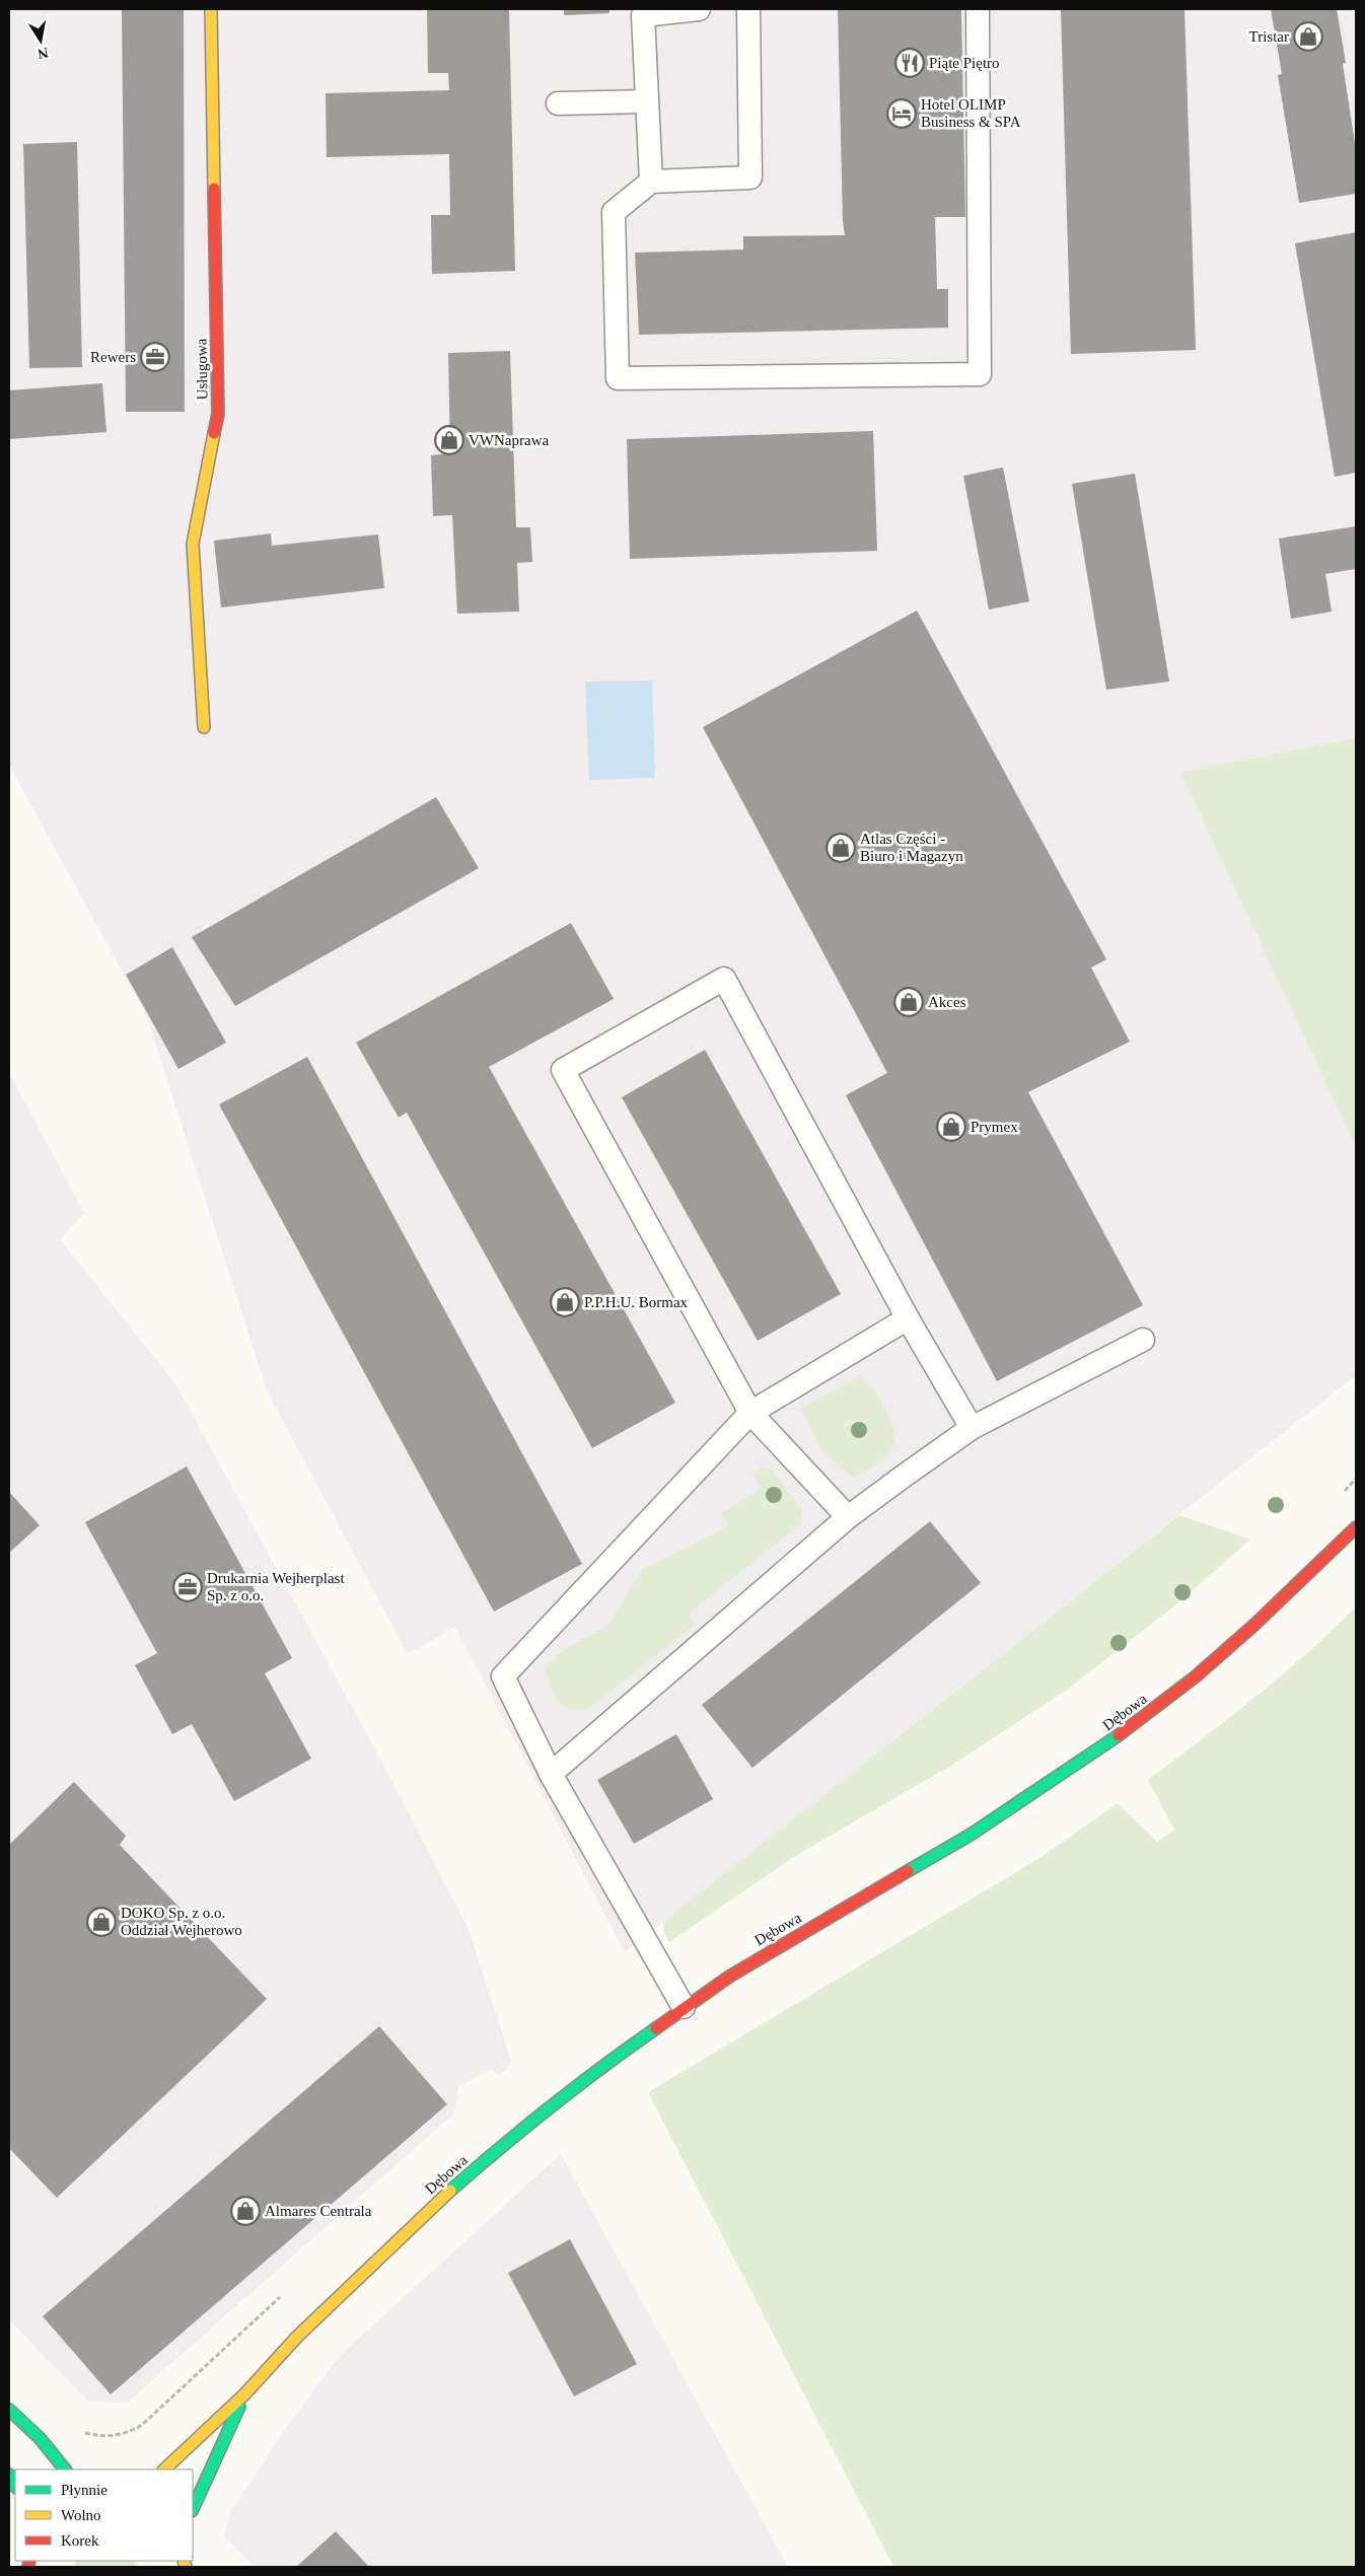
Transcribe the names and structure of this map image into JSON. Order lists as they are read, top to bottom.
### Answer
{
  "streets": {
    "main road": ["Usługowa", "Dębowa"]
  },
  "places": {
    "shop": [
      "Tristar",
      "VWNaprawa",
      "Atlas Części - Biuro i Magazyn",
      "Akces",
      "Prymex",
      "P.P.H.U. Bormax",
      "DOKO Sp. z o.o. Oddział Wejherowo",
      "Almares Centrala"
    ],
    "restaurant": ["Piąte Piętro"],
    "hotel": ["Hotel OLIMP Business & SPA"],
    "office": ["Rewers", "Drukarnia Wejherplast Sp. z o.o."]
  },
  "legend": ["Płynnie", "Wolno", "Korek"],
  "north": "bottom"
}
